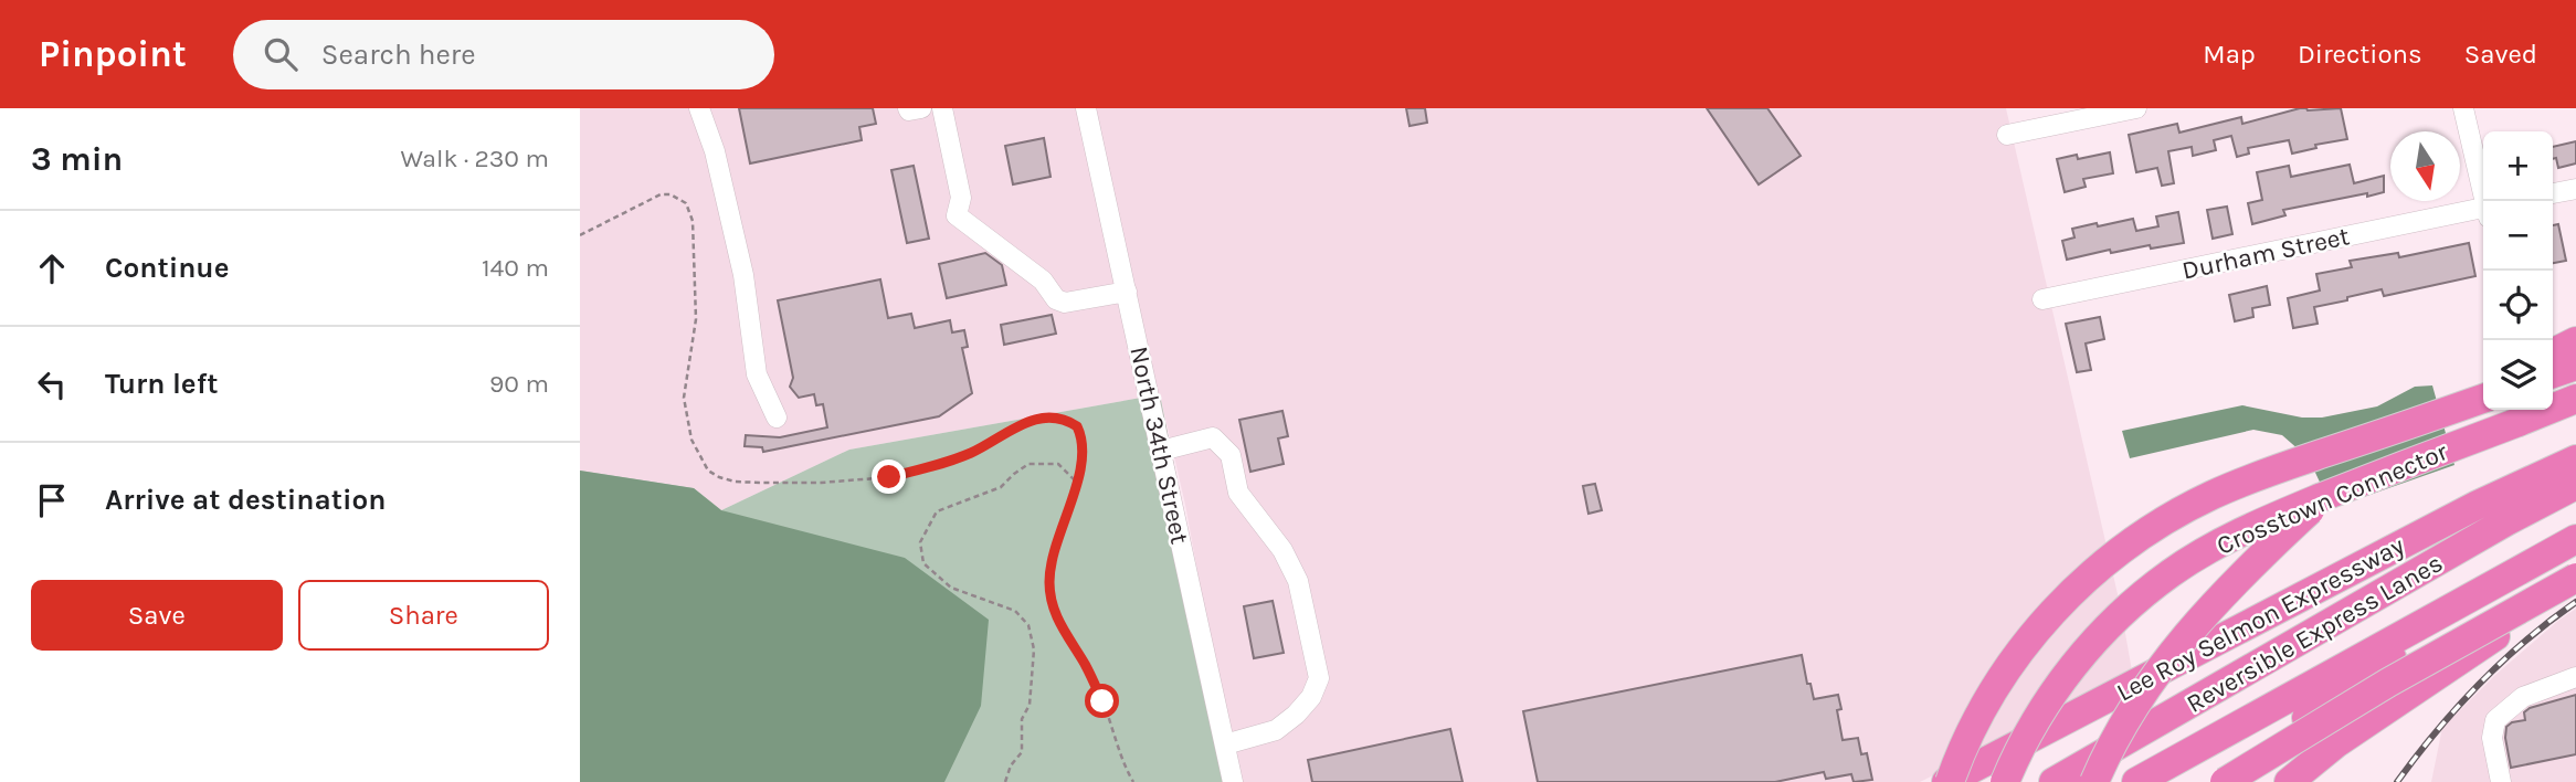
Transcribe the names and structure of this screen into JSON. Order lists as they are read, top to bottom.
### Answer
{
  "streets": {
    "highway": ["Crosstown Connector", "Lee Roy Selmon Expressway", "Reversible Express Lanes"],
    "street": ["Durham Street", "North 34th Street"]
  },
  "north": "bottom",
  "page": {
    "header": "Pinpoint",
    "search": "Search here",
    "nav": ["Map", "Directions", "Saved"],
    "heading": ["3 min", "Walk · 230 m"],
    "map_buttons": ["+", "−"],
    "list": [
      ["Continue", "140 m"],
      ["Turn left", "90 m"],
      "Arrive at destination"
    ],
    "buttons": ["Save", "Share"]
  }
}
